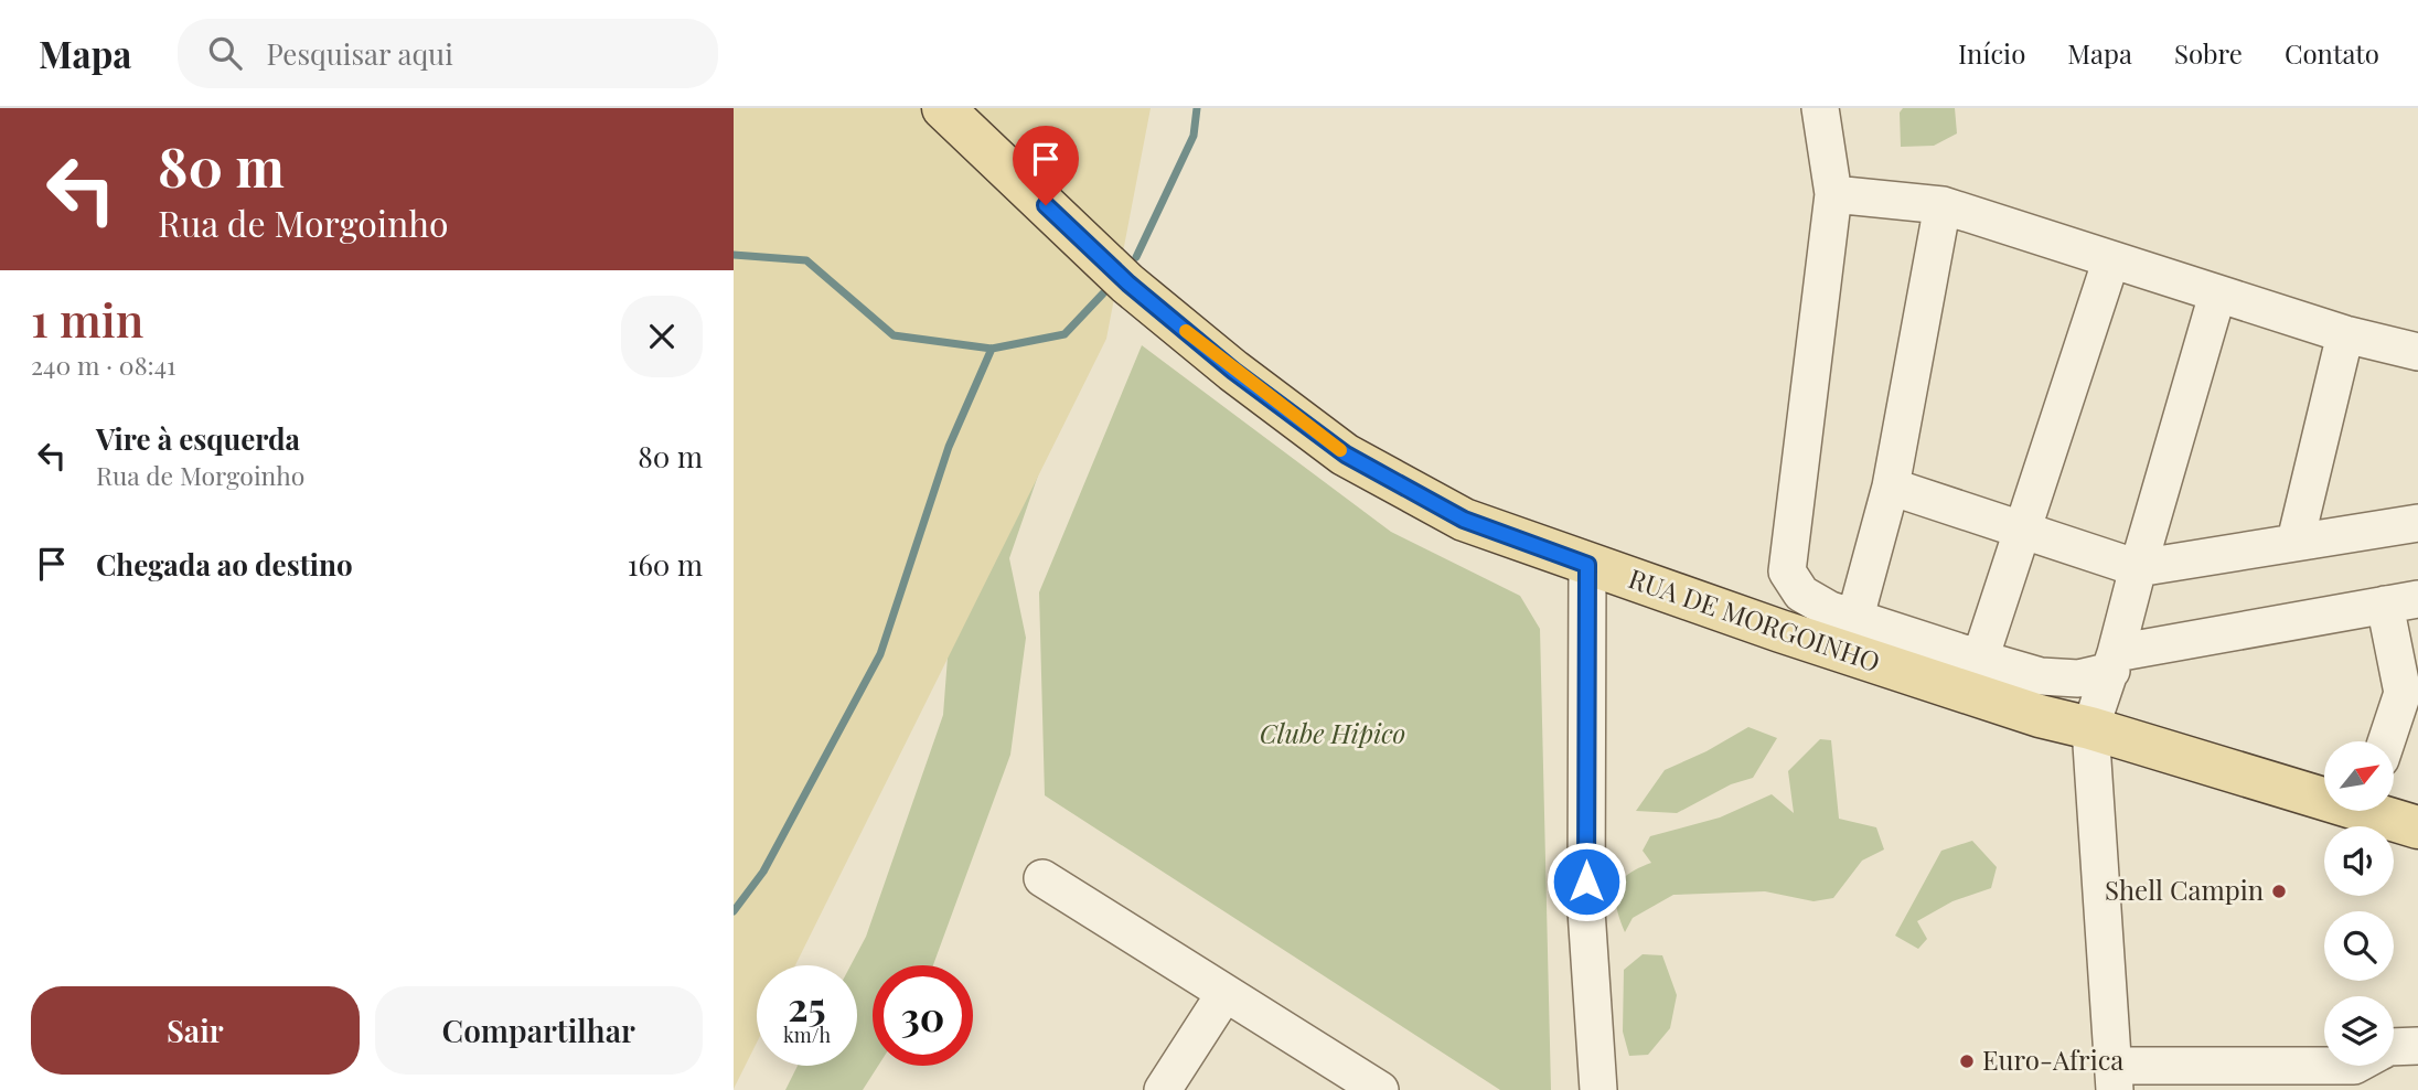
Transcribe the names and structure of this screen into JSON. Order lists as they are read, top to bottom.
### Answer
{
  "streets": {
    "main road": ["RUA DE MORGOINHO"]
  },
  "parks": ["Clube Hipico"],
  "places": ["Shell Campin", "Euro-Africa"],
  "north": "top right",
  "page": {
    "header": "Mapa",
    "search": "Pesquisar aqui",
    "nav": [
      "Início",
      "Mapa",
      "Sobre",
      "Contato"
    ],
    "turn": ["80 m", "Rua de Morgoinho"],
    "heading": ["1 min", "240 m · 08:41"],
    "list": [
      {
        "name": "Vire à esquerda",
        "note": "Rua de Morgoinho",
        "value": "80 m"
      },
      {
        "name": "Chegada ao destino",
        "value": "160 m"
      }
    ],
    "speed": "25 km/h",
    "limit": "30",
    "buttons": ["Sair", "Compartilhar"]
  }
}
